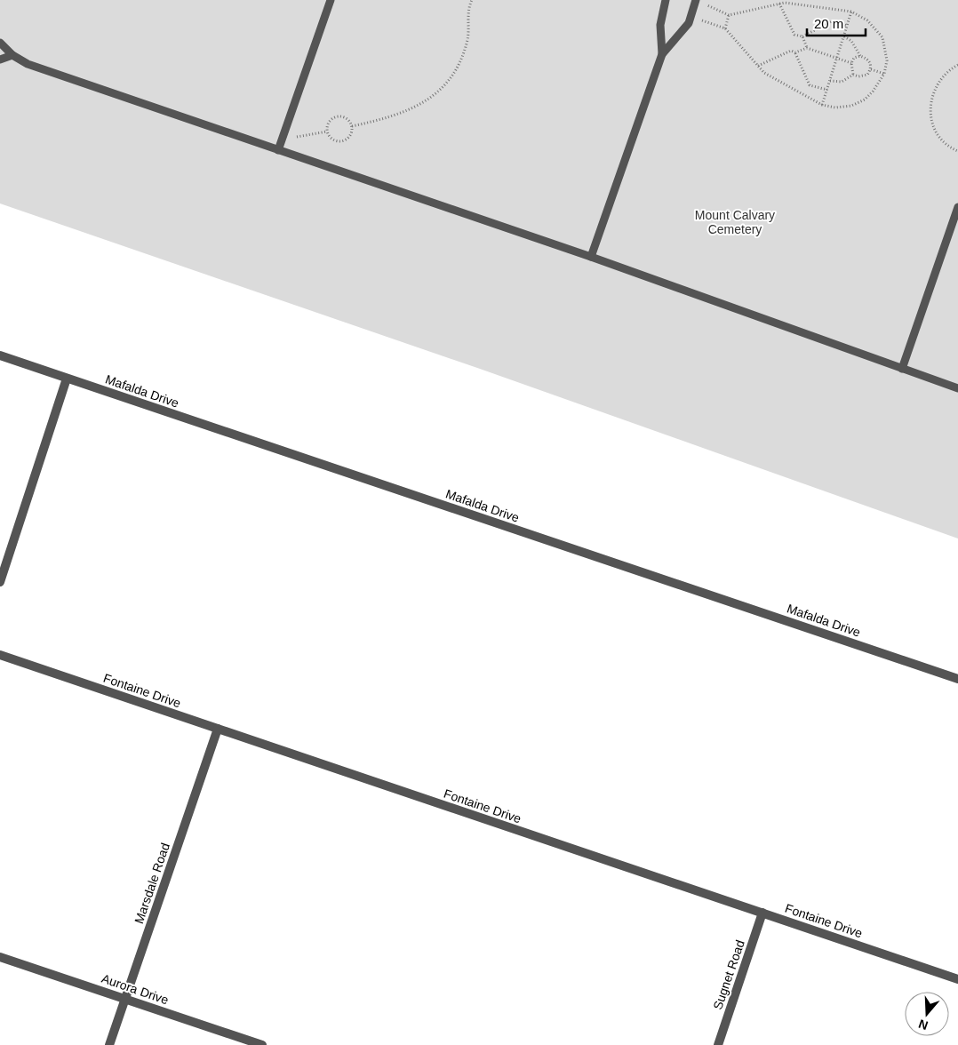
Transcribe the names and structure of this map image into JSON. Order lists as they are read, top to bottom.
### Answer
{
  "streets": {
    "street": [
      "Mafalda Drive",
      "Fontaine Drive",
      "Marsdale Road",
      "Sugnet Road",
      "Aurora Drive"
    ]
  },
  "crossings": [
    ["Fontaine Drive", "Marsdale Road"],
    ["Fontaine Drive", "Sugnet Road"],
    ["Marsdale Road", "Aurora Drive"]
  ],
  "parks": ["Mount Calvary Cemetery"],
  "scale_bar": "20 m",
  "north": "bottom"
}
